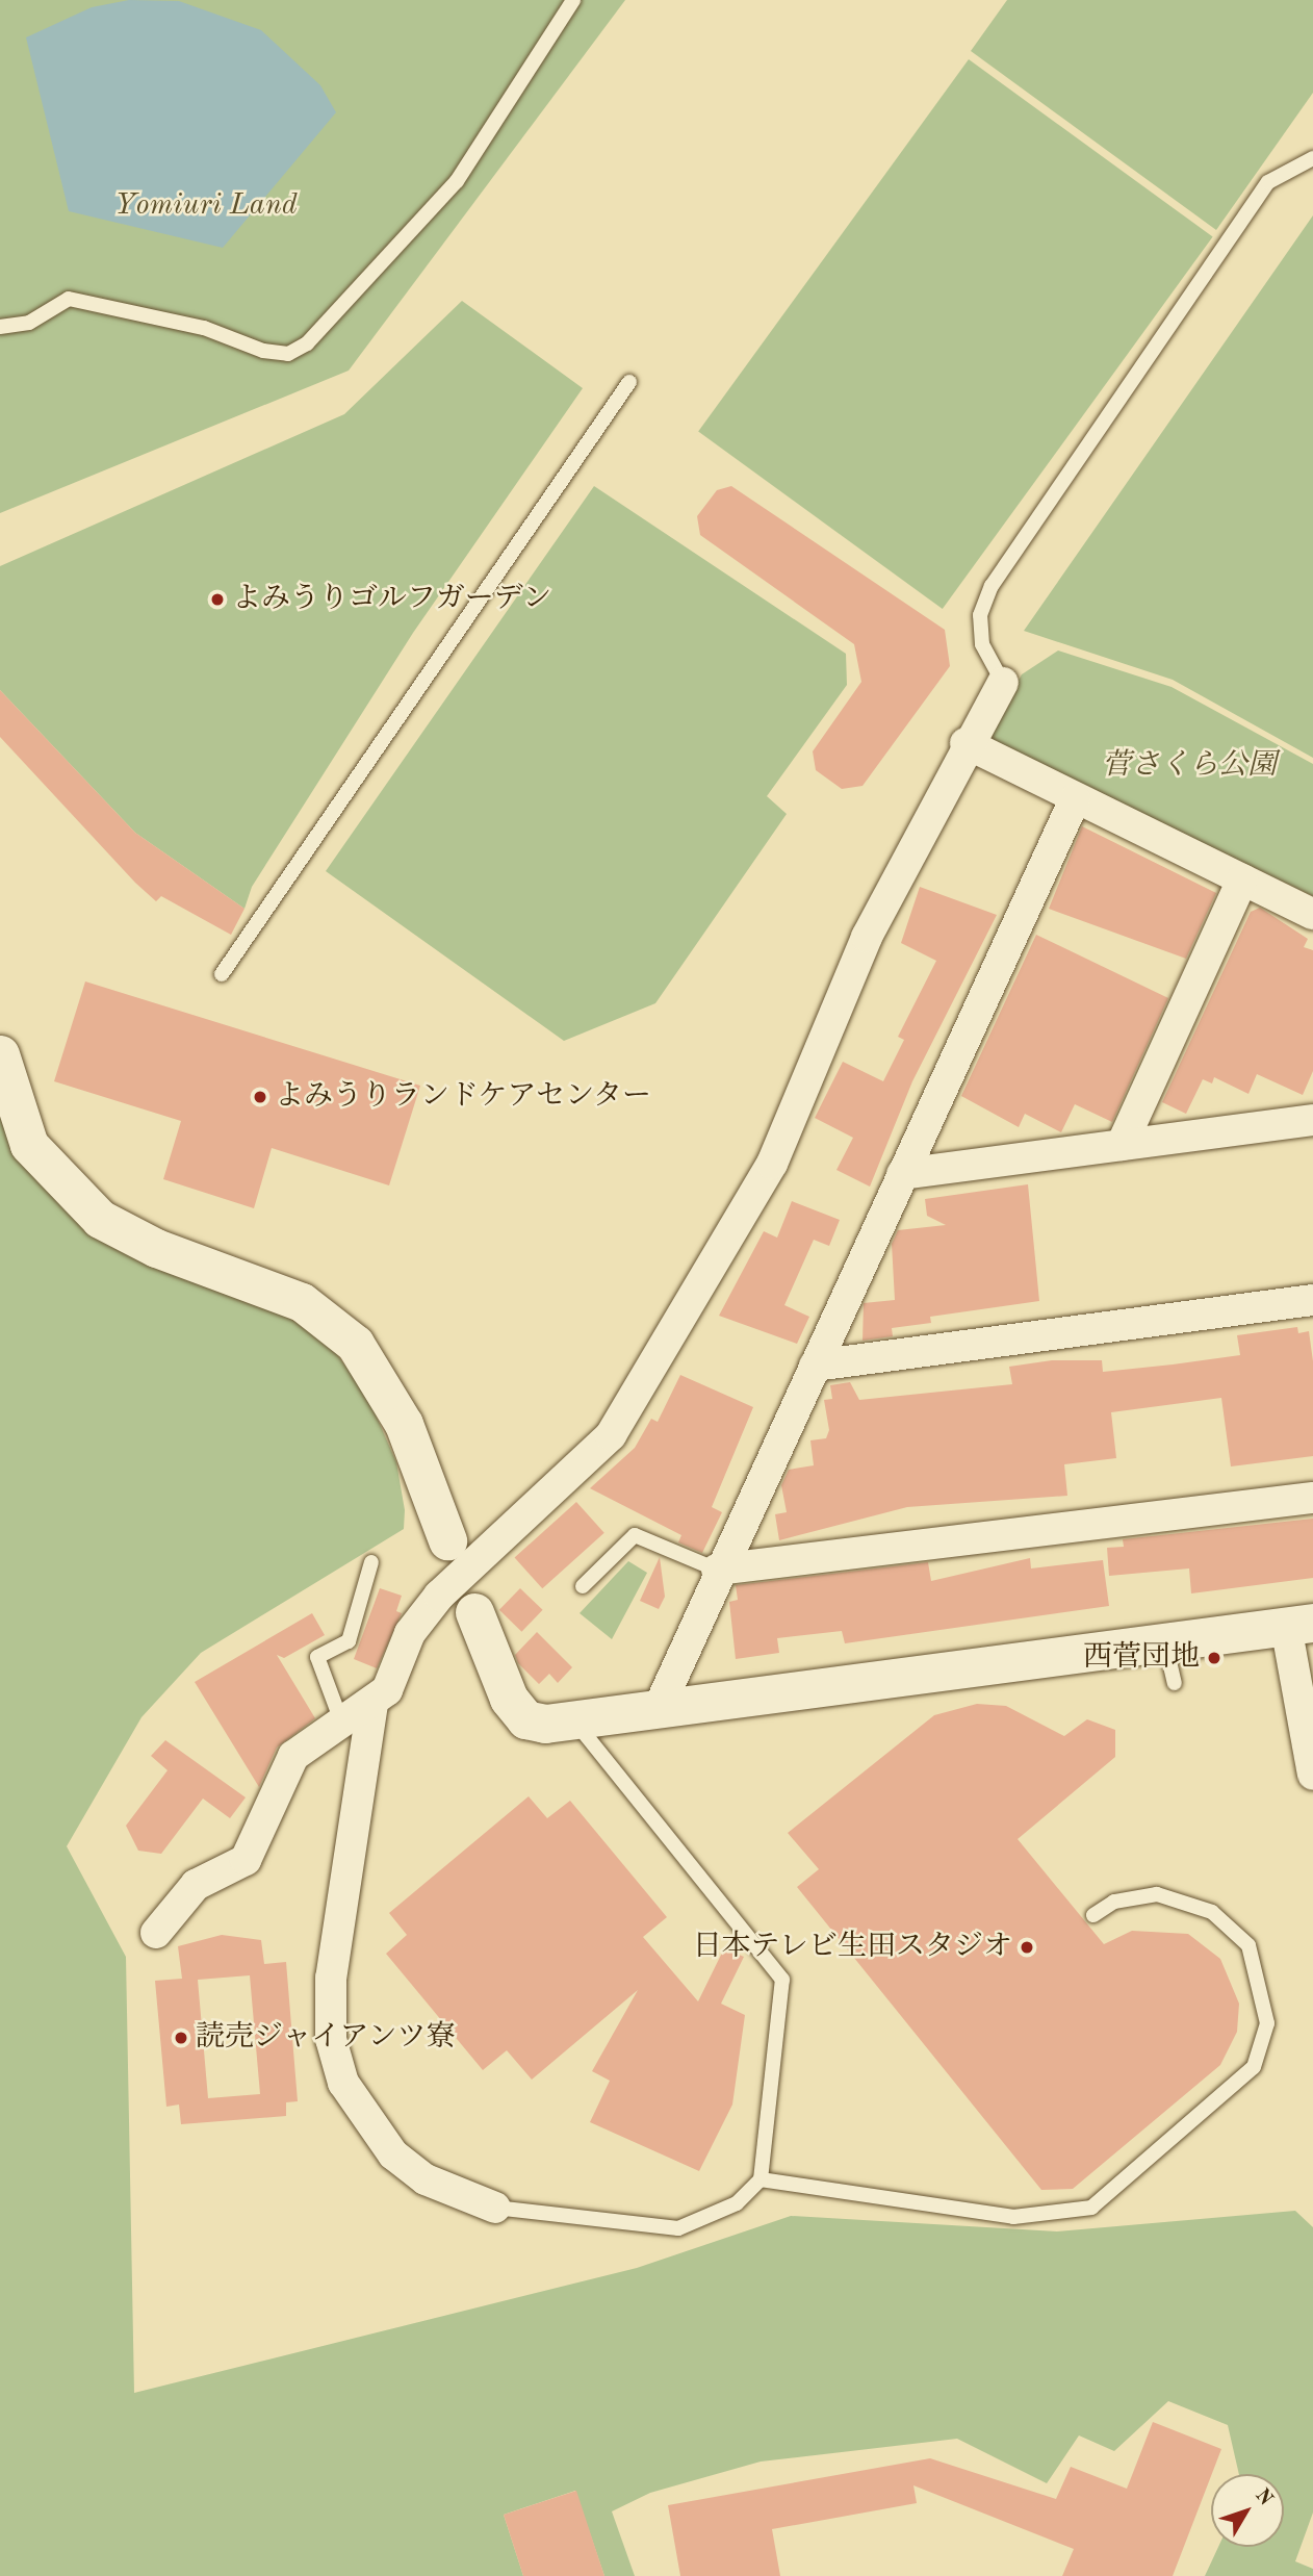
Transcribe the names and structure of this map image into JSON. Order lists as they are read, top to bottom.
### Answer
{
  "parks": ["Yomiuri Land", "菅さくら公園"],
  "places": [
    "よみうりゴルフガーデン",
    "よみうりランドケアセンター",
    "西菅団地",
    "日本テレビ生田スタジオ",
    "読売ジャイアンツ寮"
  ],
  "north": "top right"
}
